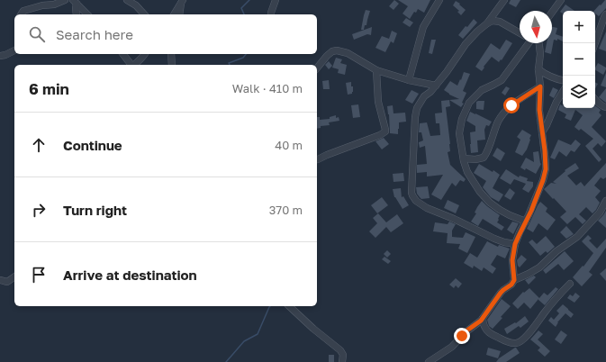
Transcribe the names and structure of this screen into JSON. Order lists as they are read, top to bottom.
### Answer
{
  "north": "bottom",
  "page": {
    "map_buttons": ["+", "−"],
    "search": "Search here",
    "heading": ["6 min", "Walk · 410 m"],
    "list": [
      ["Continue", "40 m"],
      ["Turn right", "370 m"],
      "Arrive at destination"
    ]
  }
}
